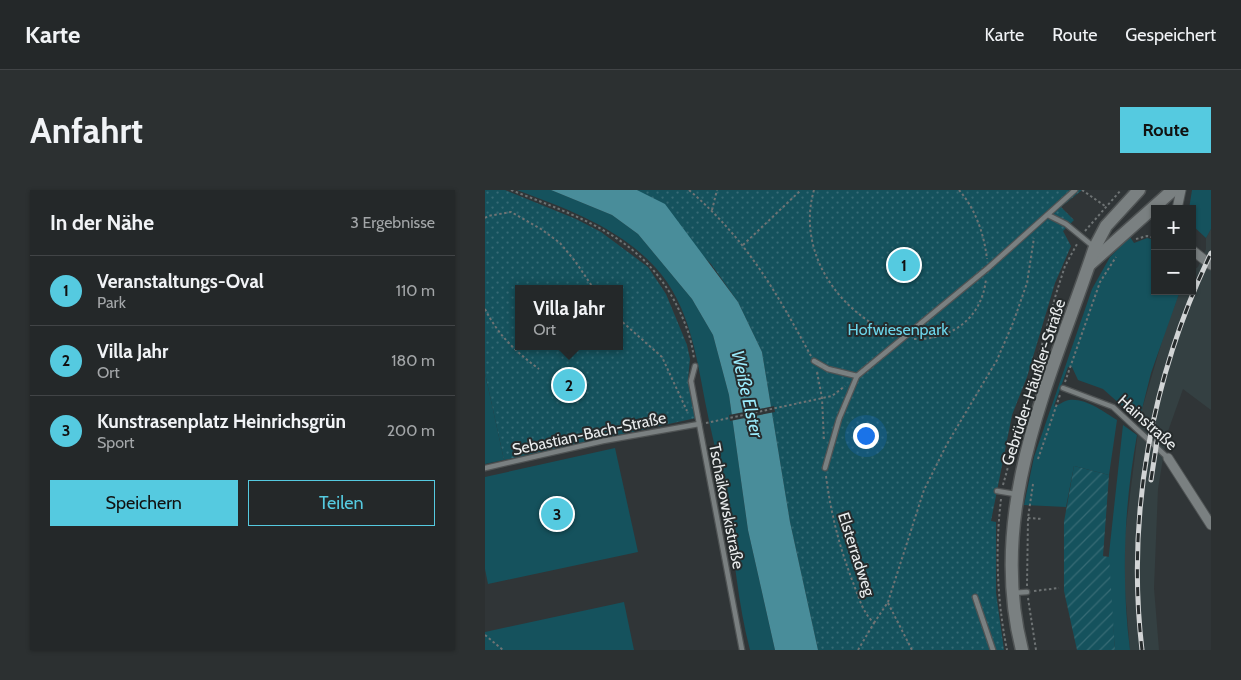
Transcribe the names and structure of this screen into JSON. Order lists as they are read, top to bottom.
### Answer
{
  "streets": {
    "main road": ["Gebrüder-Häußler-Straße"],
    "street": ["Hainstraße"],
    "lane": ["Sebastian-Bach-Straße", "Tschaikowskistraße"],
    "path": ["Elsterradweg"]
  },
  "crossings": [
    ["Sebastian-Bach-Straße", "Tschaikowskistraße"]
  ],
  "water": ["Weiße Elster"],
  "parks": ["Hofwiesenpark"],
  "page": {
    "header": "Karte",
    "nav": ["Karte", "Route", "Gespeichert"],
    "buttons": [
      "Route",
      ["Speichern", "Teilen"]
    ],
    "title": "Anfahrt",
    "heading": ["In der Nähe", "3 Ergebnisse"],
    "map_buttons": ["+", "−"],
    "pins": ["1", "2", "3"],
    "list": [
      {
        "mark": "1",
        "name": "Veranstaltungs-Oval",
        "note": "Park",
        "value": "110 m"
      },
      {
        "mark": "2",
        "name": "Villa Jahr",
        "note": "Ort",
        "value": "180 m"
      },
      {
        "mark": "3",
        "name": "Kunstrasenplatz Heinrichsgrün",
        "note": "Sport",
        "value": "200 m"
      }
    ],
    "popup": ["Villa Jahr", "Ort"]
  }
}
